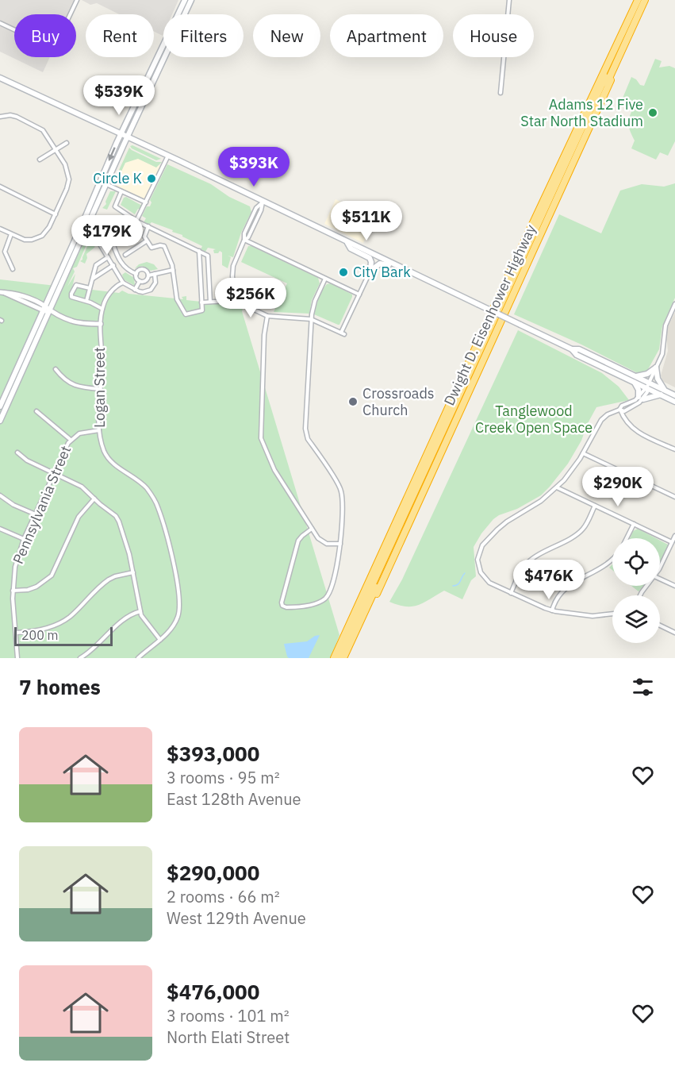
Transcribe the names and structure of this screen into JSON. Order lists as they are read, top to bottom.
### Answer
{
  "streets": {
    "highway": ["Dwight D. Eisenhower Highway"],
    "street": ["Logan Street", "Pennsylvania Street"]
  },
  "crossings": [
    ["Logan Street", "Pennsylvania Street"]
  ],
  "parks": ["Tanglewood Creek Open Space"],
  "places": [
    "Adams 12 Five Star North Stadium",
    "Circle K",
    "City Bark",
    "Crossroads Church"
  ],
  "scale_bar": "200 m",
  "page": {
    "chip": [
      "Buy",
      "Rent",
      "Filters",
      "New",
      "Apartment",
      "House"
    ],
    "price": [
      "$539K",
      "$393K",
      "$511K",
      "$179K",
      "$256K",
      "$290K",
      "$476K"
    ],
    "scale": "200 m",
    "heading": "7 homes",
    "list": [
      {
        "name": "$393,000",
        "note": "3 rooms · 95 m² · East 128th Avenue"
      },
      {
        "name": "$290,000",
        "note": "2 rooms · 66 m² · West 129th Avenue"
      },
      {
        "name": "$476,000",
        "note": "3 rooms · 101 m² · North Elati Street"
      }
    ]
  }
}
